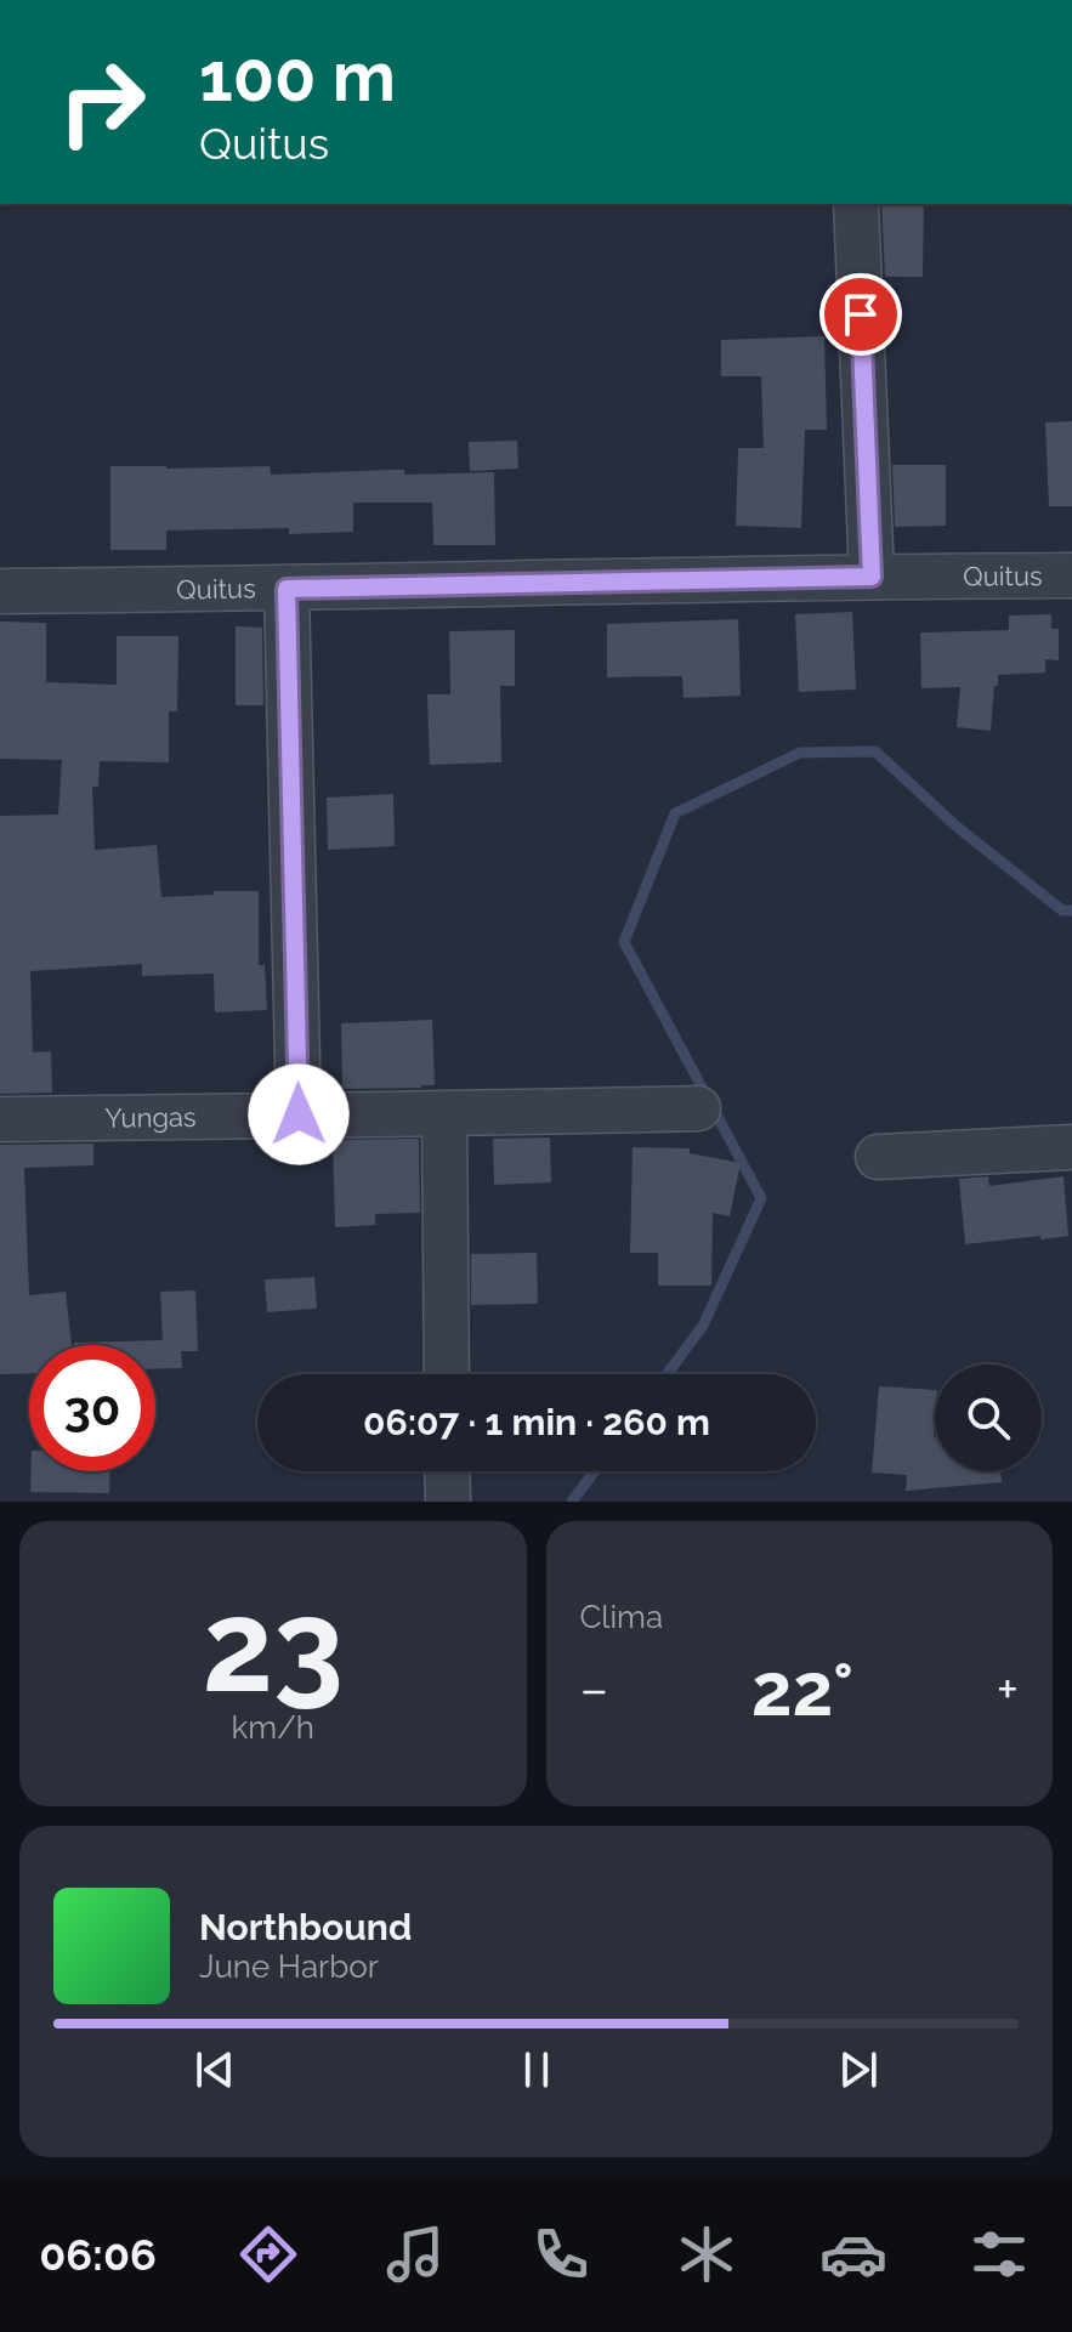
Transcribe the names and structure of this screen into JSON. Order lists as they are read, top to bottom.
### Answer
{
  "streets": {
    "street": ["Quitus", "Yungas"]
  },
  "page": {
    "turn": ["100 m", "Quitus"],
    "limit": "30",
    "trip": "06:07 · 1 min · 260 m",
    "tile": [
      ["23", "km/h"],
      "Clima"
    ],
    "heat": ["−", "22°", "+"],
    "song": ["Northbound", "June Harbor"],
    "tabs": "06:06"
  }
}
